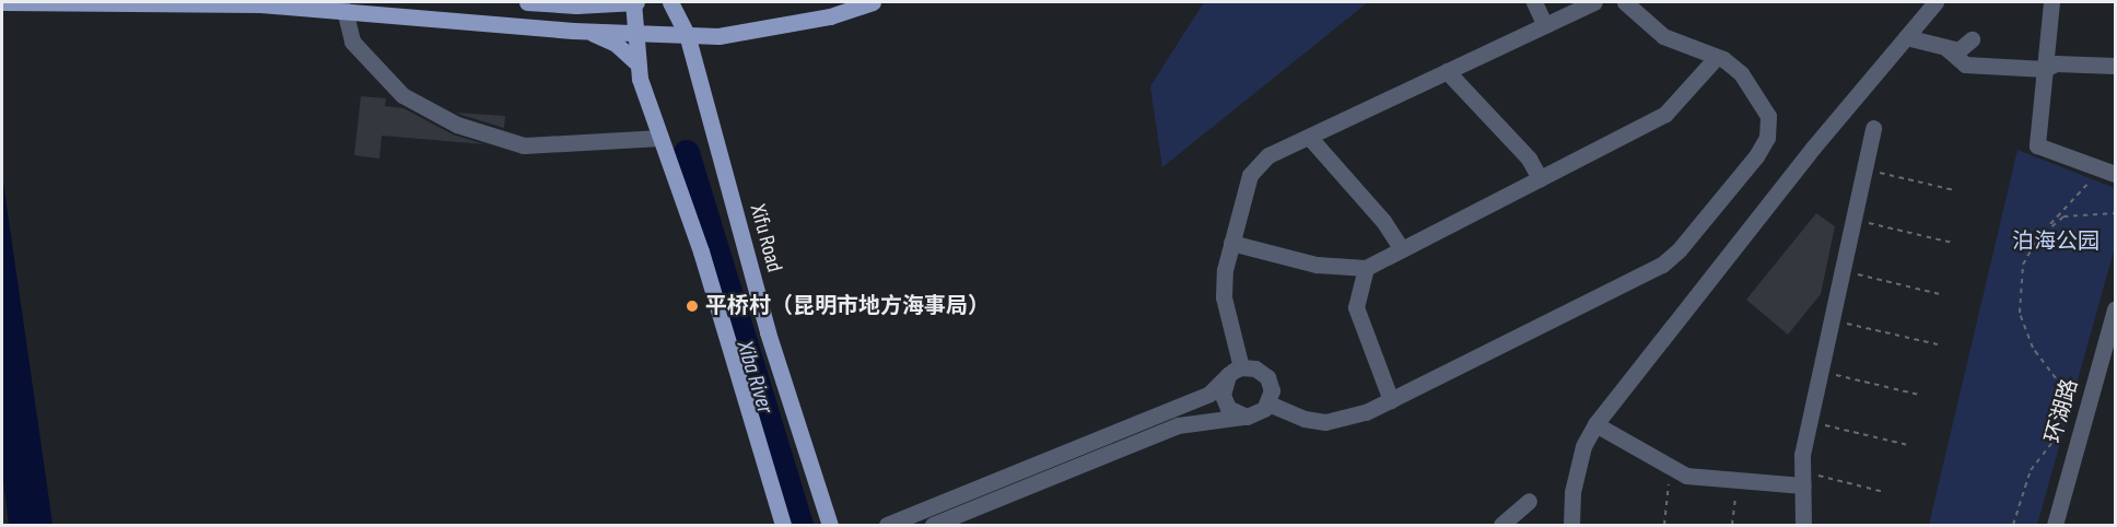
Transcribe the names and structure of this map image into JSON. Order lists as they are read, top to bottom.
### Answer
{
  "streets": {
    "main road": ["Xifu Road"],
    "street": ["环湖路"]
  },
  "water": ["Xiba River"],
  "parks": ["泊海公园"],
  "places": ["平桥村（昆明市地方海事局）"]
}
